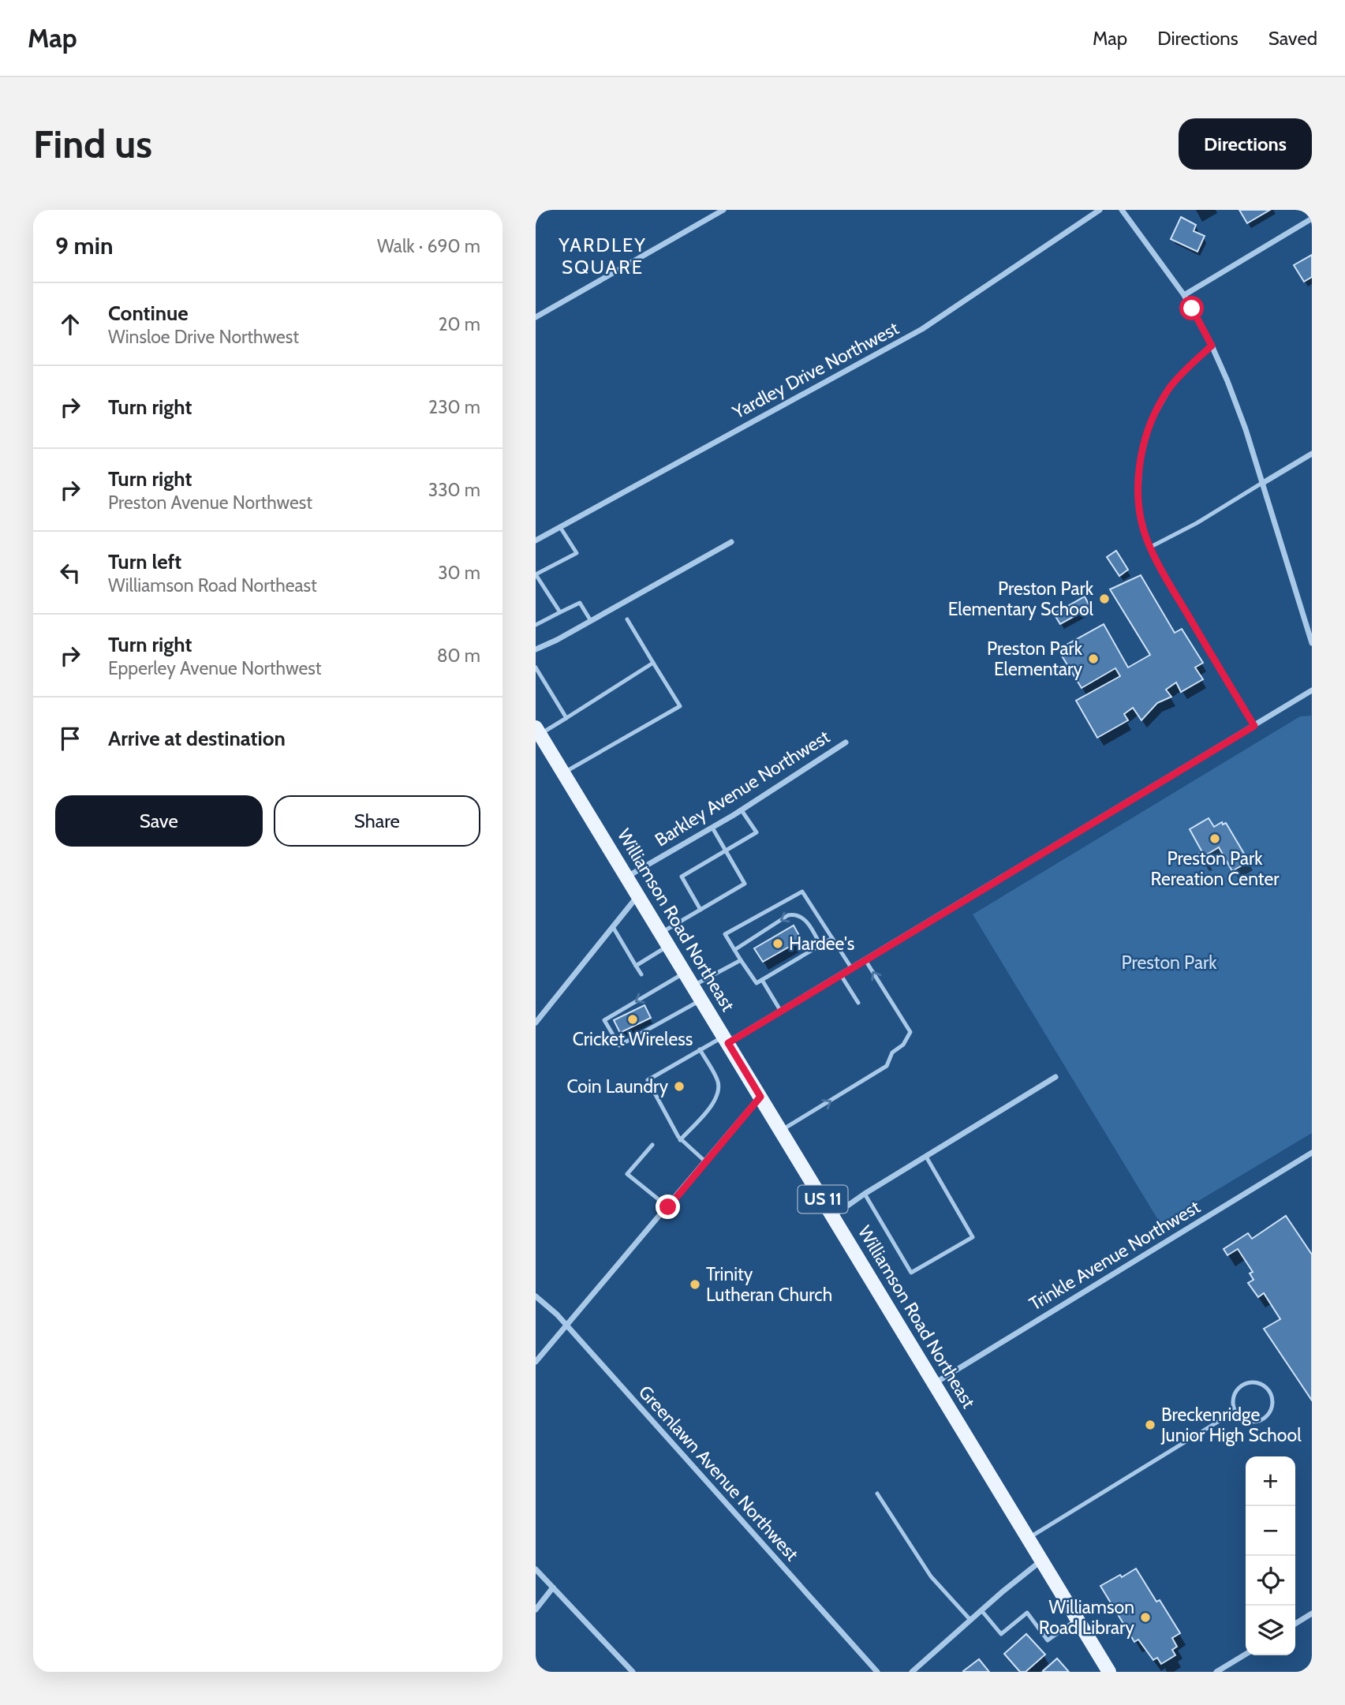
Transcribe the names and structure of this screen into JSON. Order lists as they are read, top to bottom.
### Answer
{
  "streets": {
    "main road": ["Williamson Road Northeast", "US 11"],
    "street": [
      "Yardley Drive Northwest",
      "Barkley Avenue Northwest",
      "Trinkle Avenue Northwest",
      "Greenlawn Avenue Northwest"
    ]
  },
  "crossings": [
    ["Barkley Avenue Northwest", "Williamson Road Northeast"],
    ["Williamson Road Northeast", "Trinkle Avenue Northwest"]
  ],
  "districts": ["YARDLEY SQUARE"],
  "parks": ["Preston Park"],
  "places": [
    "Preston Park Elementary School",
    "Preston Park Elementary",
    "Preston Park Rereation Center",
    "Hardee's",
    "Cricket Wireless",
    "Coin Laundry",
    "Trinity Lutheran Church",
    "Breckenridge Junior High School",
    "Williamson Road Library"
  ],
  "page": {
    "header": "Map",
    "nav": ["Map", "Directions", "Saved"],
    "buttons": [
      "Directions",
      ["Save", "Share"]
    ],
    "title": "Find us",
    "heading": ["9 min", "Walk · 690 m"],
    "list": [
      ["Continue", "Winsloe Drive Northwest", "20 m"],
      ["Turn right", "230 m"],
      ["Turn right", "Preston Avenue Northwest", "330 m"],
      ["Turn left", "Williamson Road Northeast", "30 m"],
      ["Turn right", "Epperley Avenue Northwest", "80 m"],
      "Arrive at destination"
    ],
    "map_buttons": ["+", "−"]
  }
}
